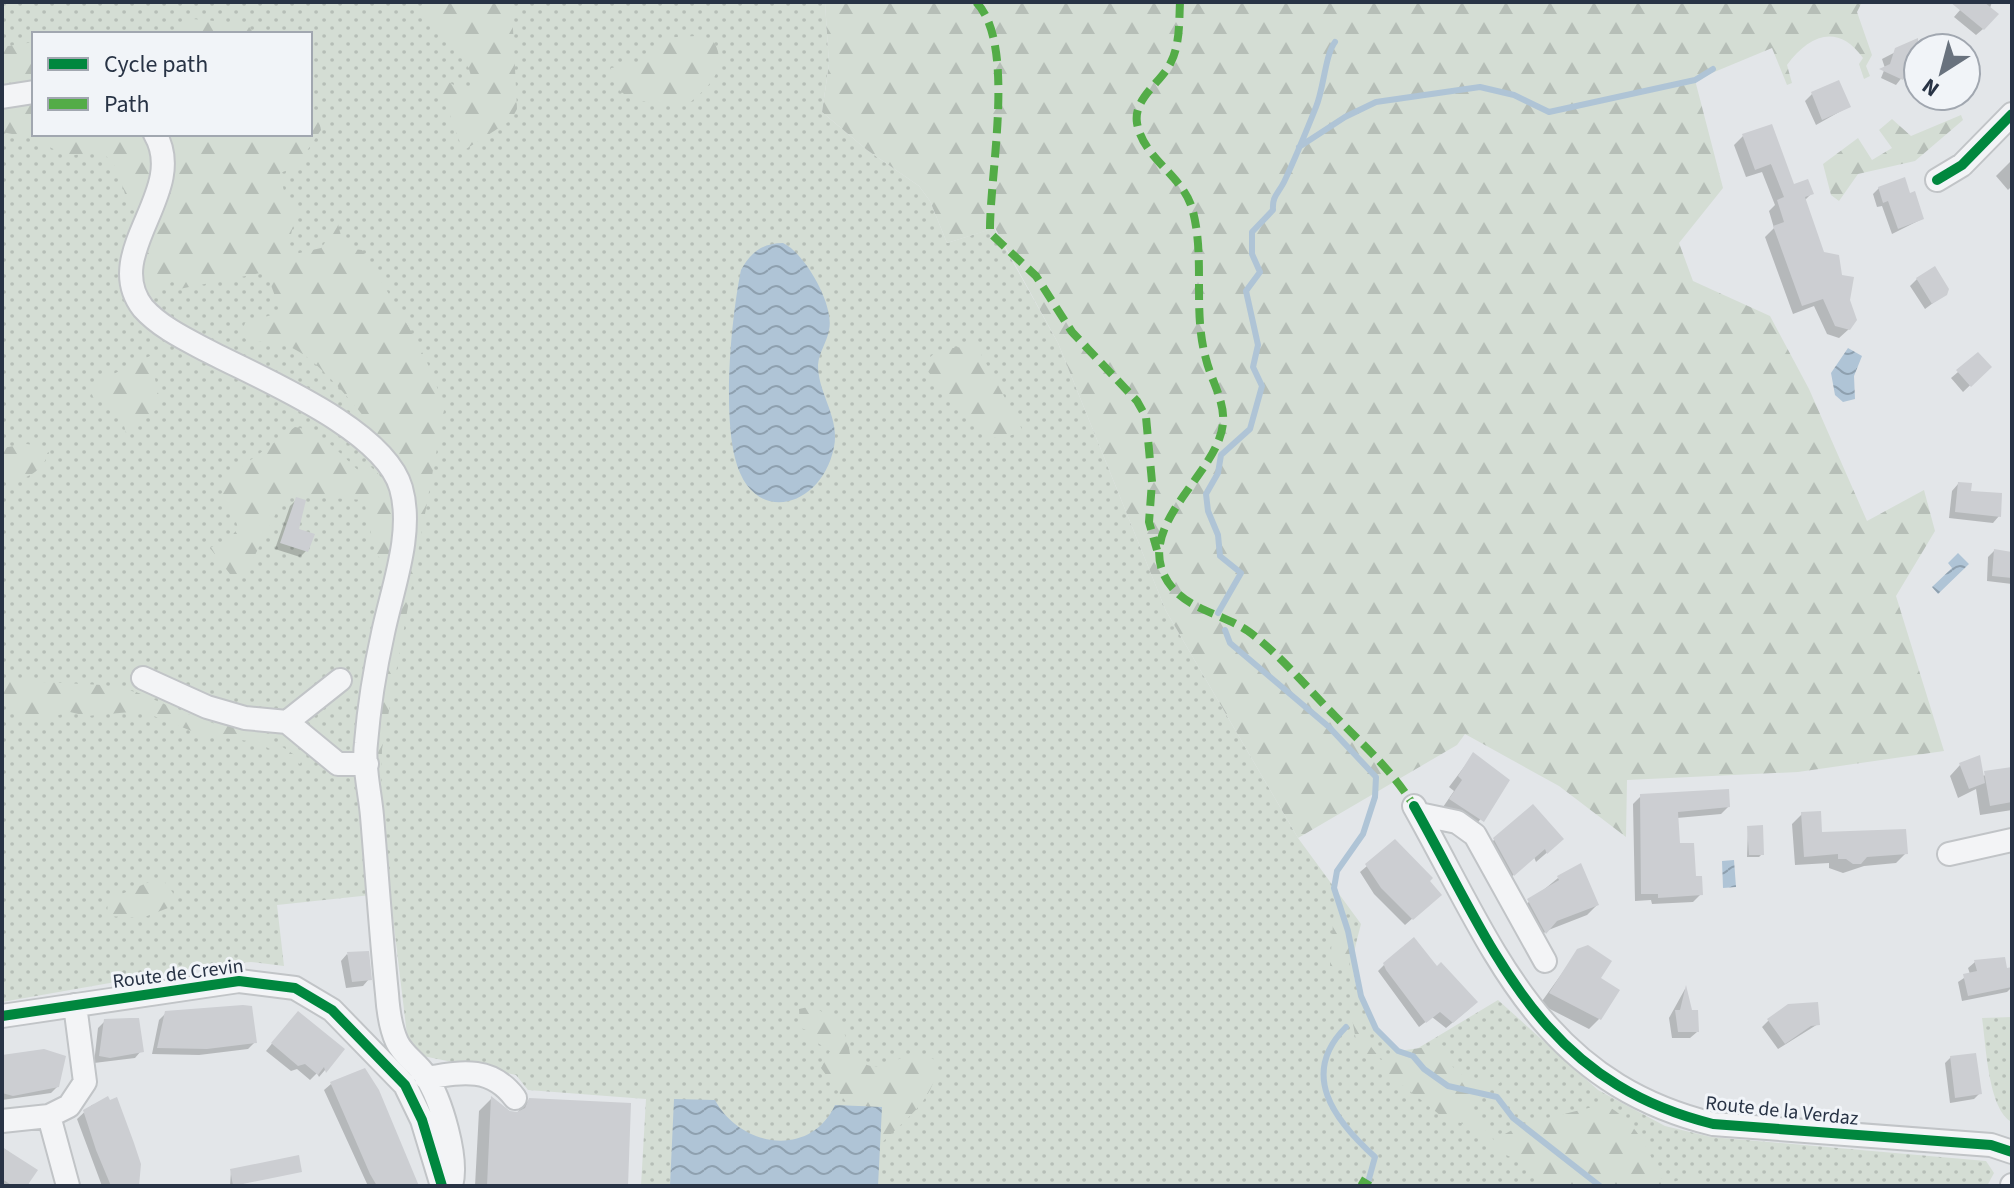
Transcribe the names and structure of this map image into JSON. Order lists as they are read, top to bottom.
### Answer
{
  "streets": {
    "street": ["Route de Crevin", "Route de la Verdaz"]
  },
  "legend": ["Cycle path", "Path"],
  "north": "bottom left"
}
